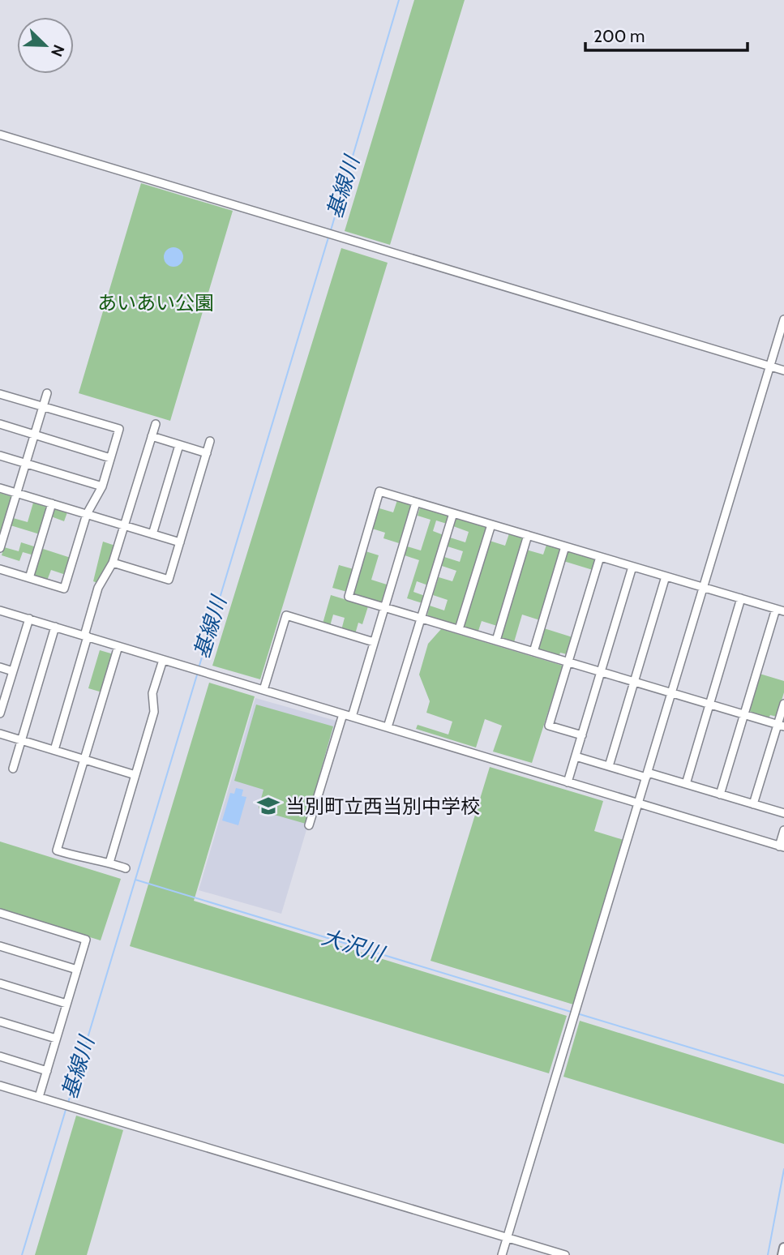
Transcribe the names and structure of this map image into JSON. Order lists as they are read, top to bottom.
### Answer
{
  "water": ["基線川", "大沢川"],
  "parks": ["あいあい公園"],
  "places": {
    "school or university": ["当別町立西当別中学校"]
  },
  "scale_bar": "200 m",
  "north": "bottom right"
}
